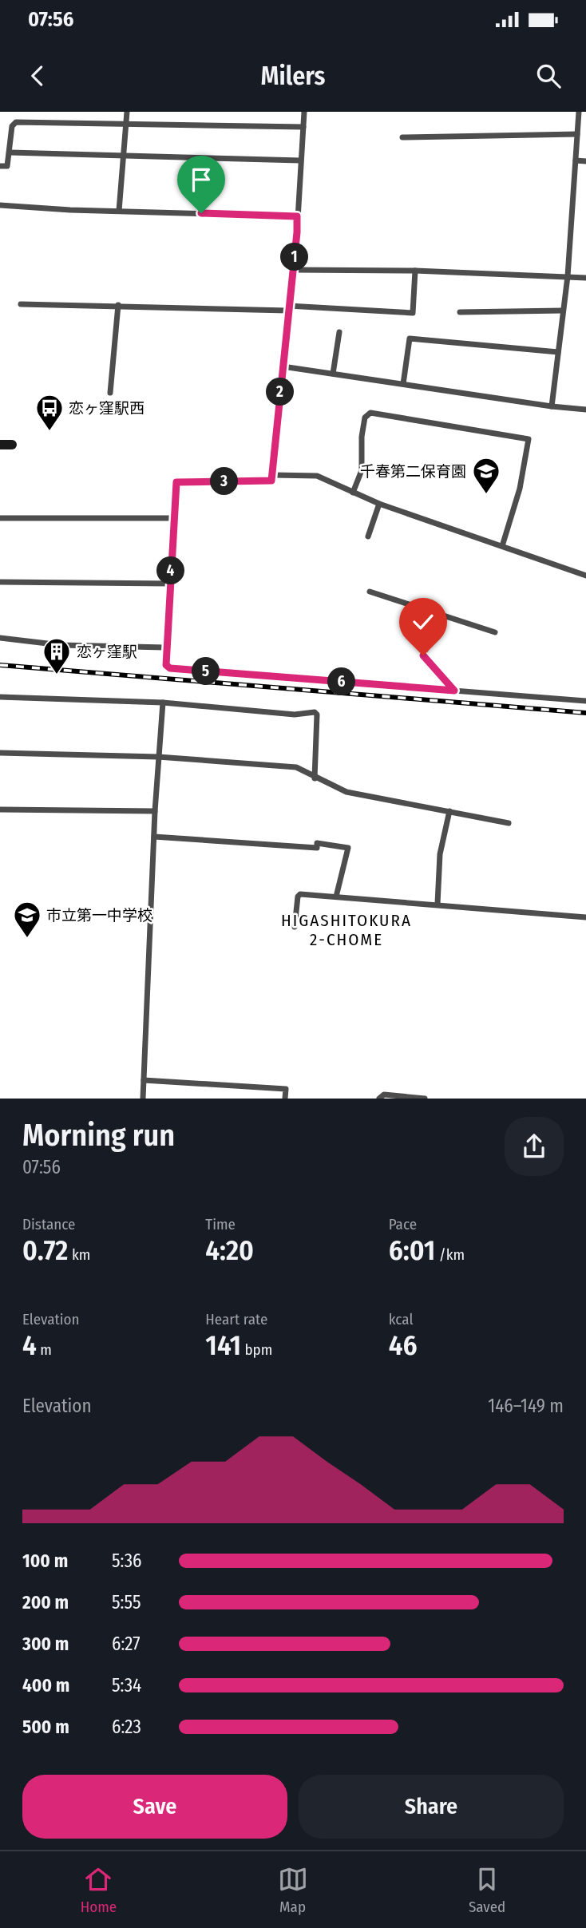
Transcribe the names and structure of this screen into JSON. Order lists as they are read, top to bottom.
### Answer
{
  "districts": ["HIGASHITOKURA 2-CHOME"],
  "places": {
    "bus stop": ["恋ヶ窪駅西"],
    "school or university": ["千春第二保育園", "市立第一中学校"],
    "building": ["恋ヶ窪駅"]
  },
  "page": {
    "status": "07:56",
    "header": "Milers",
    "pins": [
      "1",
      "2",
      "3",
      "4",
      "5",
      "6"
    ],
    "heading": ["Morning run", "07:56"],
    "stats": [
      ["Distance", "0.72 km"],
      ["Time", "4:20"],
      ["Pace", "6:01 /km"],
      ["Elevation", "4 m"],
      ["Heart rate", "141 bpm"],
      ["kcal", "46"]
    ],
    "chart": ["Elevation", "146–149 m"],
    "list": [
      {
        "name": "100 m",
        "note": "5:36"
      },
      {
        "name": "200 m",
        "note": "5:55"
      },
      {
        "name": "300 m",
        "note": "6:27"
      },
      {
        "name": "400 m",
        "note": "5:34"
      },
      {
        "name": "500 m",
        "note": "6:23"
      }
    ],
    "buttons": ["Save", "Share"],
    "tabs": ["Home", "Map", "Saved"]
  }
}
